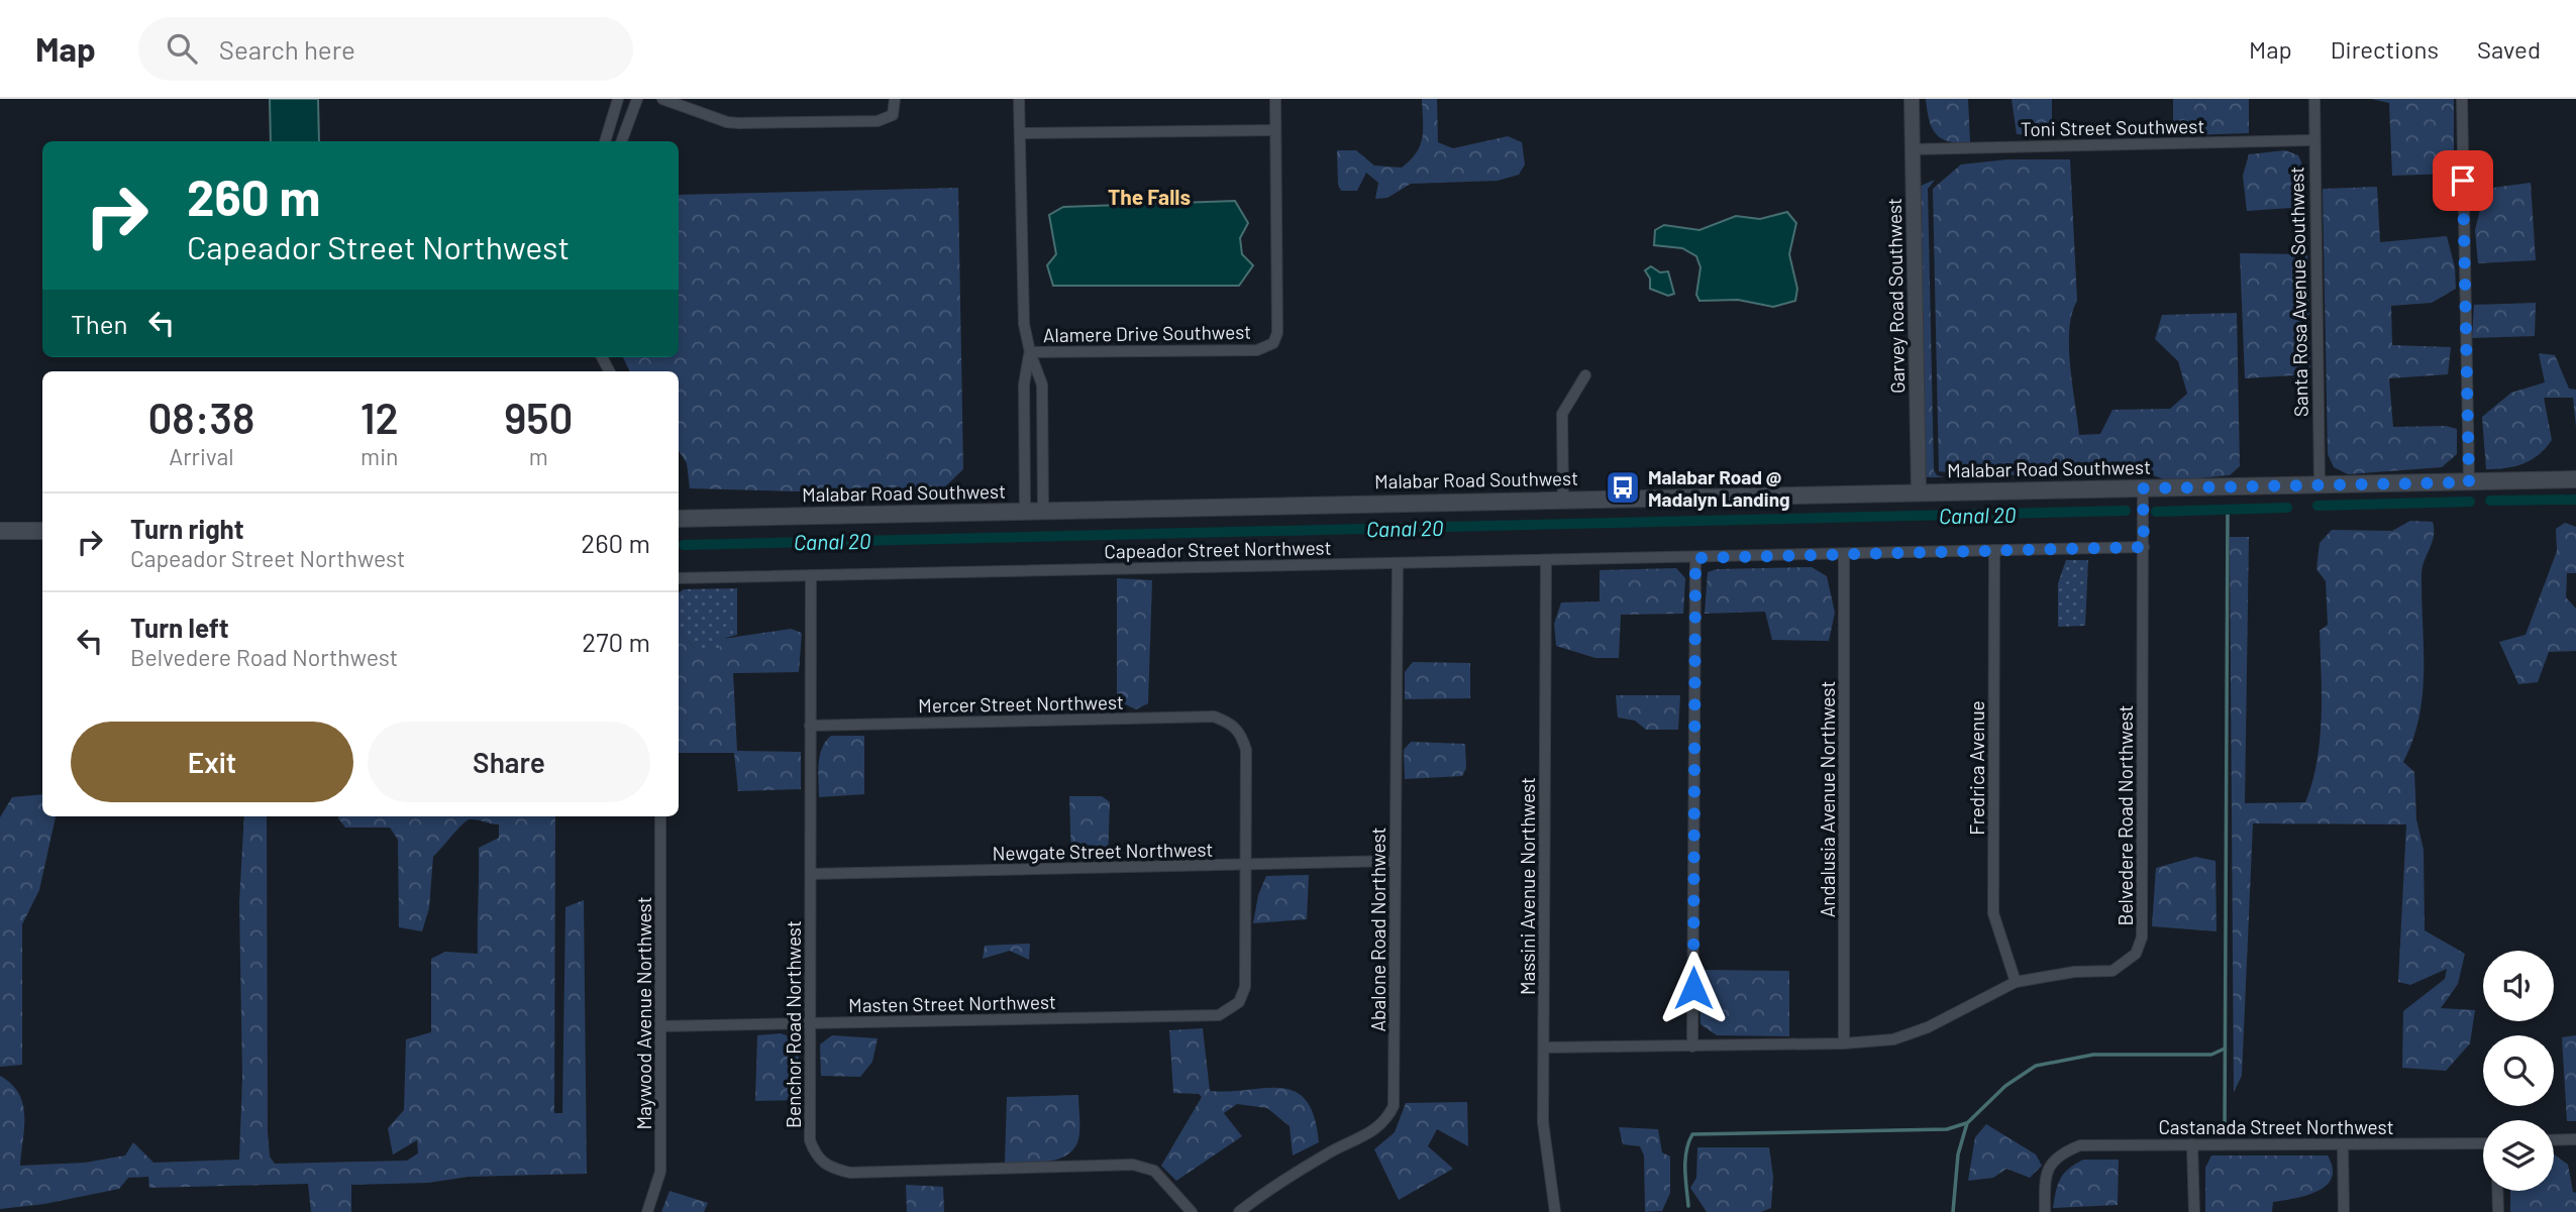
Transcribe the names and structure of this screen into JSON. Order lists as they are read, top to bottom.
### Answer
{
  "streets": {
    "main road": ["Malabar Road Southwest"],
    "street": [
      "Toni Street Southwest",
      "Santa Rosa Avenue Southwest",
      "Garvey Road Southwest",
      "Alamere Drive Southwest",
      "Capeador Street Northwest",
      "Mercer Street Northwest",
      "Fredrica Avenue",
      "Andalusia Avenue Northwest",
      "Belvedere Road Northwest",
      "Newgate Street Northwest",
      "Massini Avenue Northwest",
      "Abalone Road Northwest",
      "Masten Street Northwest",
      "Maywood Avenue Northwest",
      "Benchor Road Northwest",
      "Castanada Street Northwest"
    ]
  },
  "crossings": [
    ["Toni Street Southwest", "Santa Rosa Avenue Southwest"],
    ["Toni Street Southwest", "Garvey Road Southwest"],
    ["Santa Rosa Avenue Southwest", "Malabar Road Southwest"],
    ["Garvey Road Southwest", "Malabar Road Southwest"],
    ["Malabar Road Southwest", "Belvedere Road Northwest"],
    ["Capeador Street Northwest", "Fredrica Avenue"],
    ["Capeador Street Northwest", "Andalusia Avenue Northwest"],
    ["Capeador Street Northwest", "Belvedere Road Northwest"],
    ["Capeador Street Northwest", "Massini Avenue Northwest"],
    ["Capeador Street Northwest", "Abalone Road Northwest"],
    ["Capeador Street Northwest", "Benchor Road Northwest"],
    ["Mercer Street Northwest", "Newgate Street Northwest"],
    ["Mercer Street Northwest", "Masten Street Northwest"],
    ["Mercer Street Northwest", "Benchor Road Northwest"],
    ["Fredrica Avenue", "Belvedere Road Northwest"],
    ["Andalusia Avenue Northwest", "Belvedere Road Northwest"],
    ["Belvedere Road Northwest", "Massini Avenue Northwest"],
    ["Newgate Street Northwest", "Abalone Road Northwest"],
    ["Newgate Street Northwest", "Masten Street Northwest"],
    ["Newgate Street Northwest", "Benchor Road Northwest"],
    ["Masten Street Northwest", "Maywood Avenue Northwest"],
    ["Masten Street Northwest", "Benchor Road Northwest"]
  ],
  "districts": ["The Falls"],
  "water": ["Canal 20"],
  "places": {
    "bus stop": ["Malabar Road @ Madalyn Landing"]
  },
  "page": {
    "header": "Map",
    "search": "Search here",
    "nav": ["Map", "Directions", "Saved"],
    "turn": ["260 m", "Capeador Street Northwest"],
    "then": "Then",
    "eta": [
      "08:38",
      "Arrival",
      "12",
      "min",
      "950",
      "m"
    ],
    "list": [
      {
        "name": "Turn right",
        "note": "Capeador Street Northwest",
        "value": "260 m"
      },
      {
        "name": "Turn left",
        "note": "Belvedere Road Northwest",
        "value": "270 m"
      }
    ],
    "buttons": ["Exit", "Share"]
  }
}
